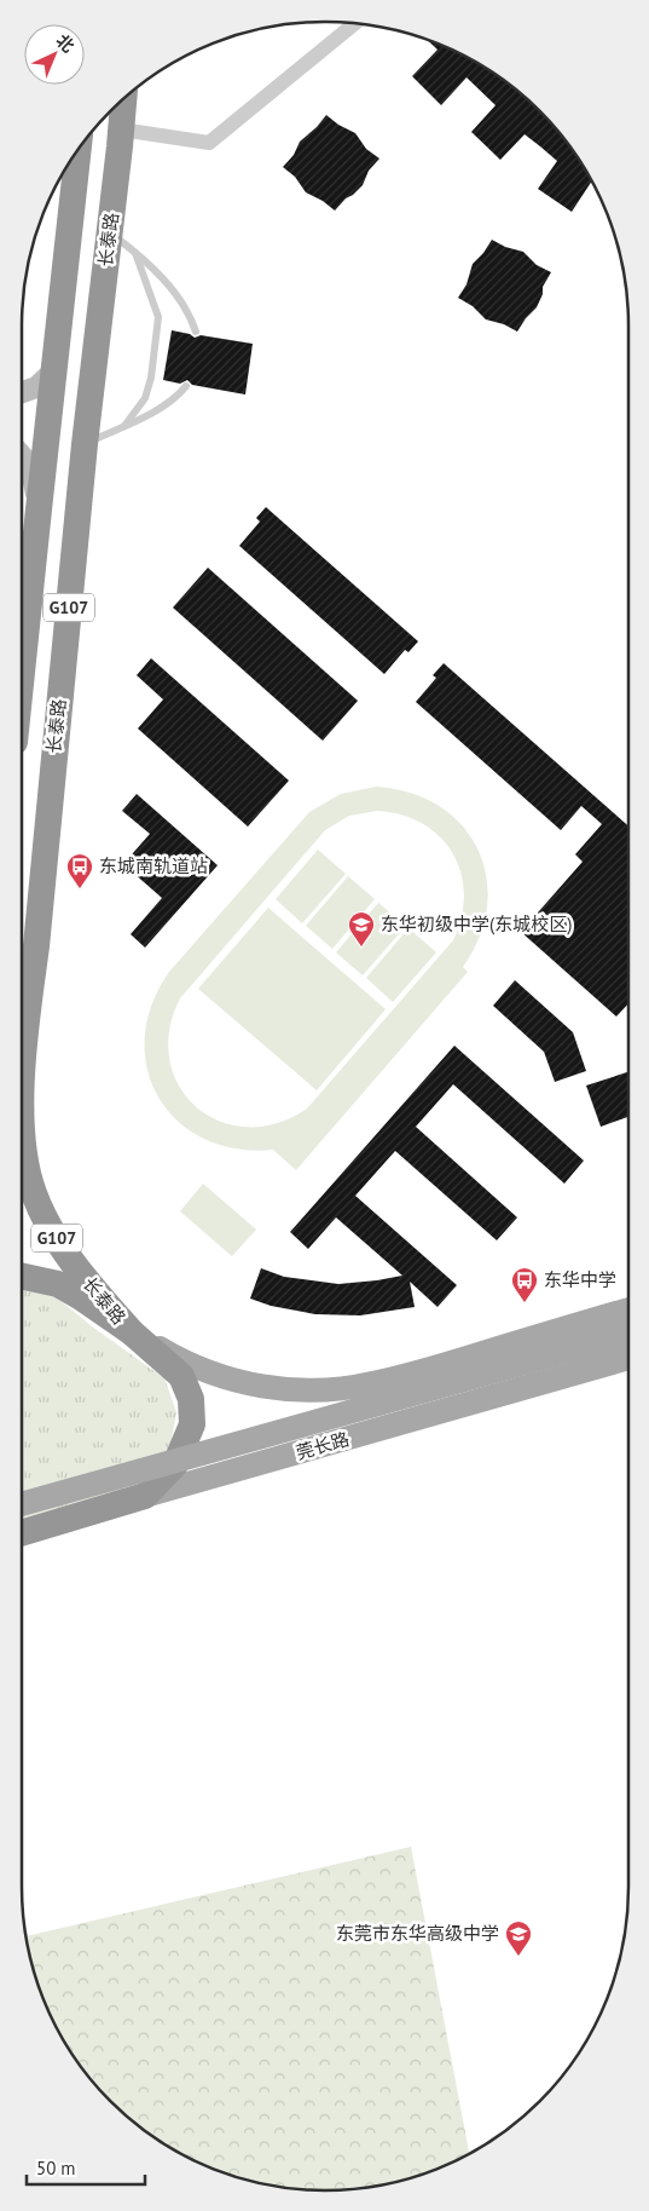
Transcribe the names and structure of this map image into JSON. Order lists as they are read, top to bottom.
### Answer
{
  "streets": {
    "highway": ["长泰路", "G107", "莞长路"]
  },
  "crossings": [
    ["长泰路", "G107"],
    ["G107", "莞长路"]
  ],
  "places": {
    "bus stop": ["东城南轨道站", "东华中学"],
    "school or university": ["东华初级中学(东城校区)", "东莞市东华高级中学"]
  },
  "scale_bar": "50 m",
  "north": "top right"
}
